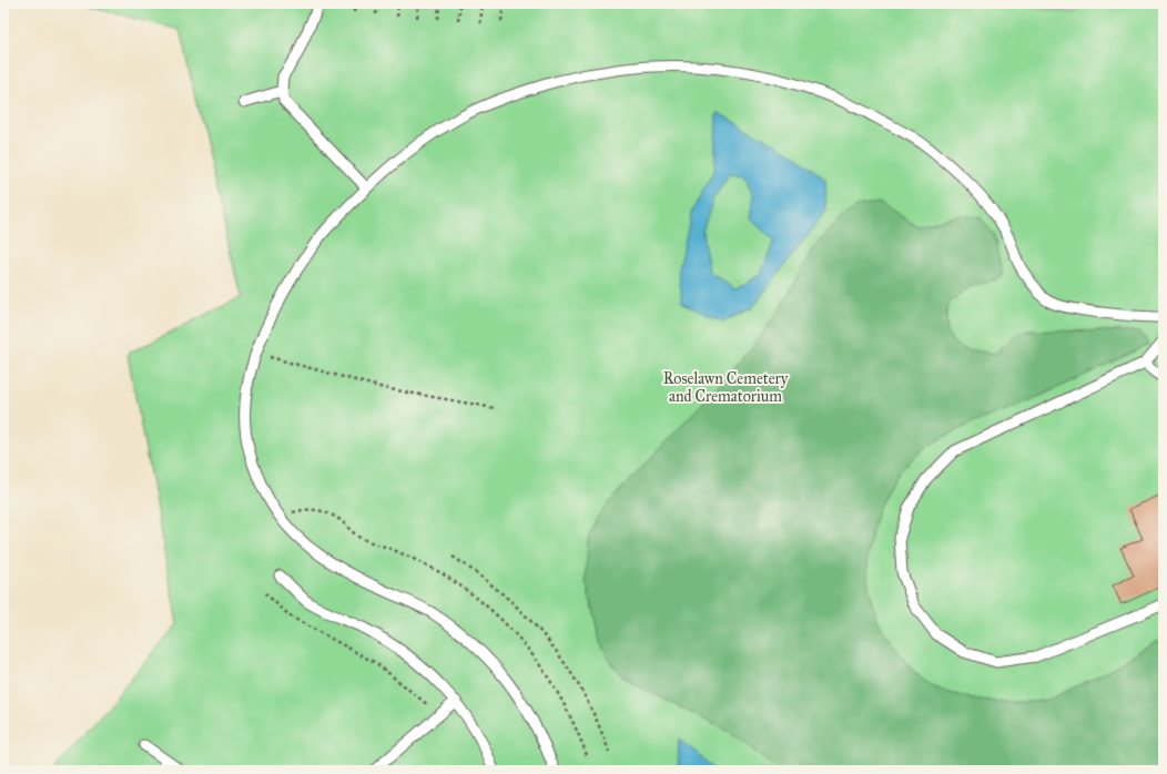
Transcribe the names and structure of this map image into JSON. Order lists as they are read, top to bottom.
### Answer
{
  "parks": ["Roselawn Cemetery and Crematorium"]
}
